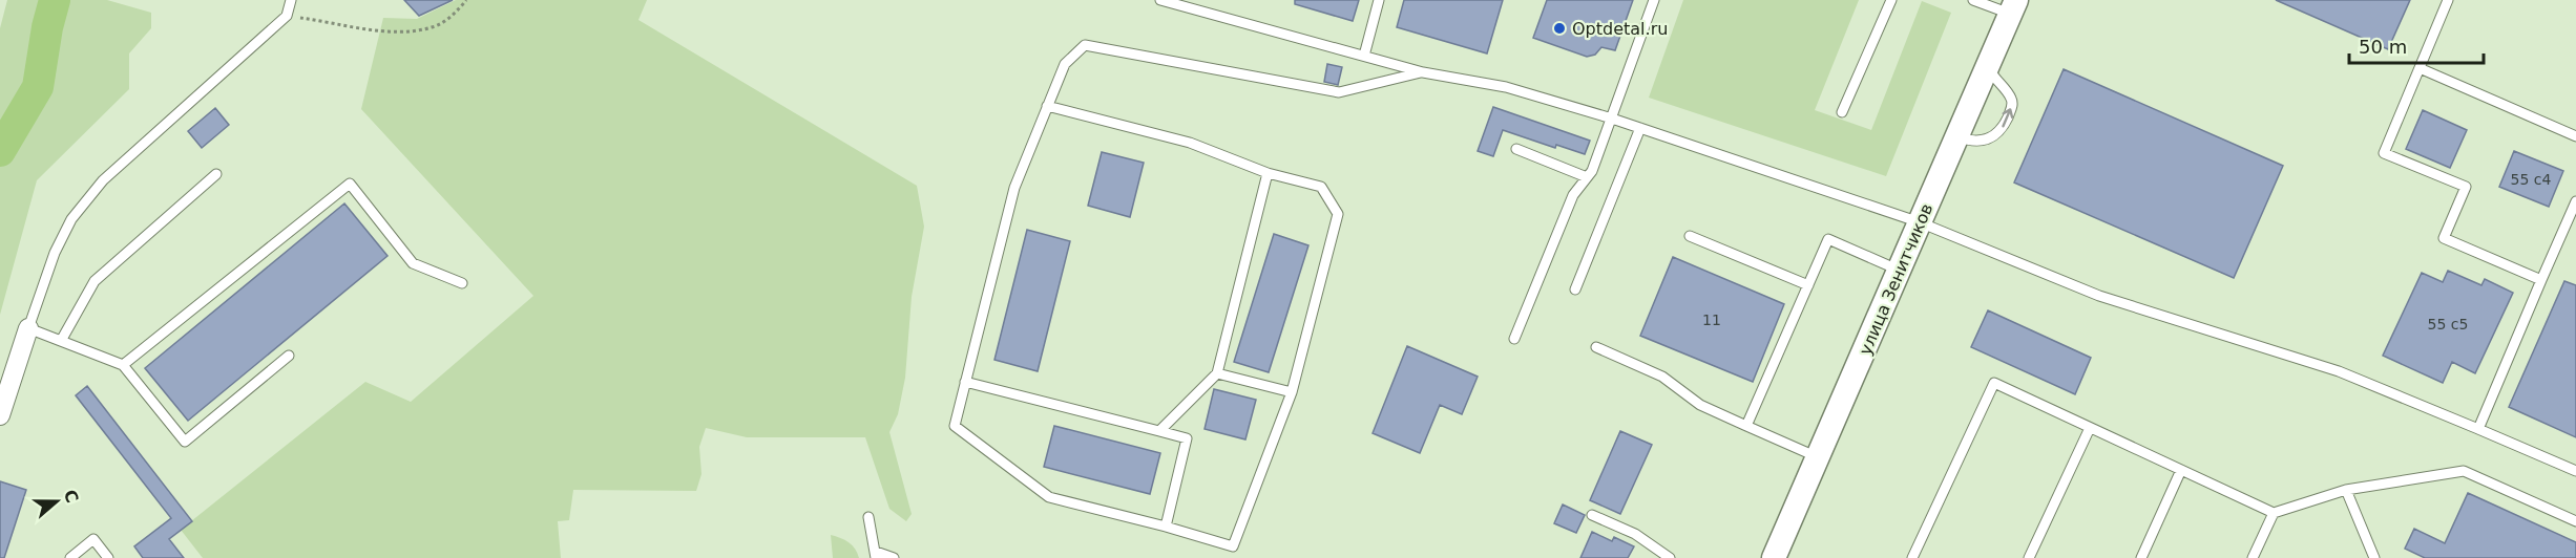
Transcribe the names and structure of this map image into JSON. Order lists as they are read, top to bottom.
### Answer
{
  "streets": {
    "street": ["улица Зенитчиков"]
  },
  "places": ["Optdetal.ru"],
  "house_numbers": ["55 с4", "11", "55 с5"],
  "scale_bar": "50 m",
  "north": "right"
}
